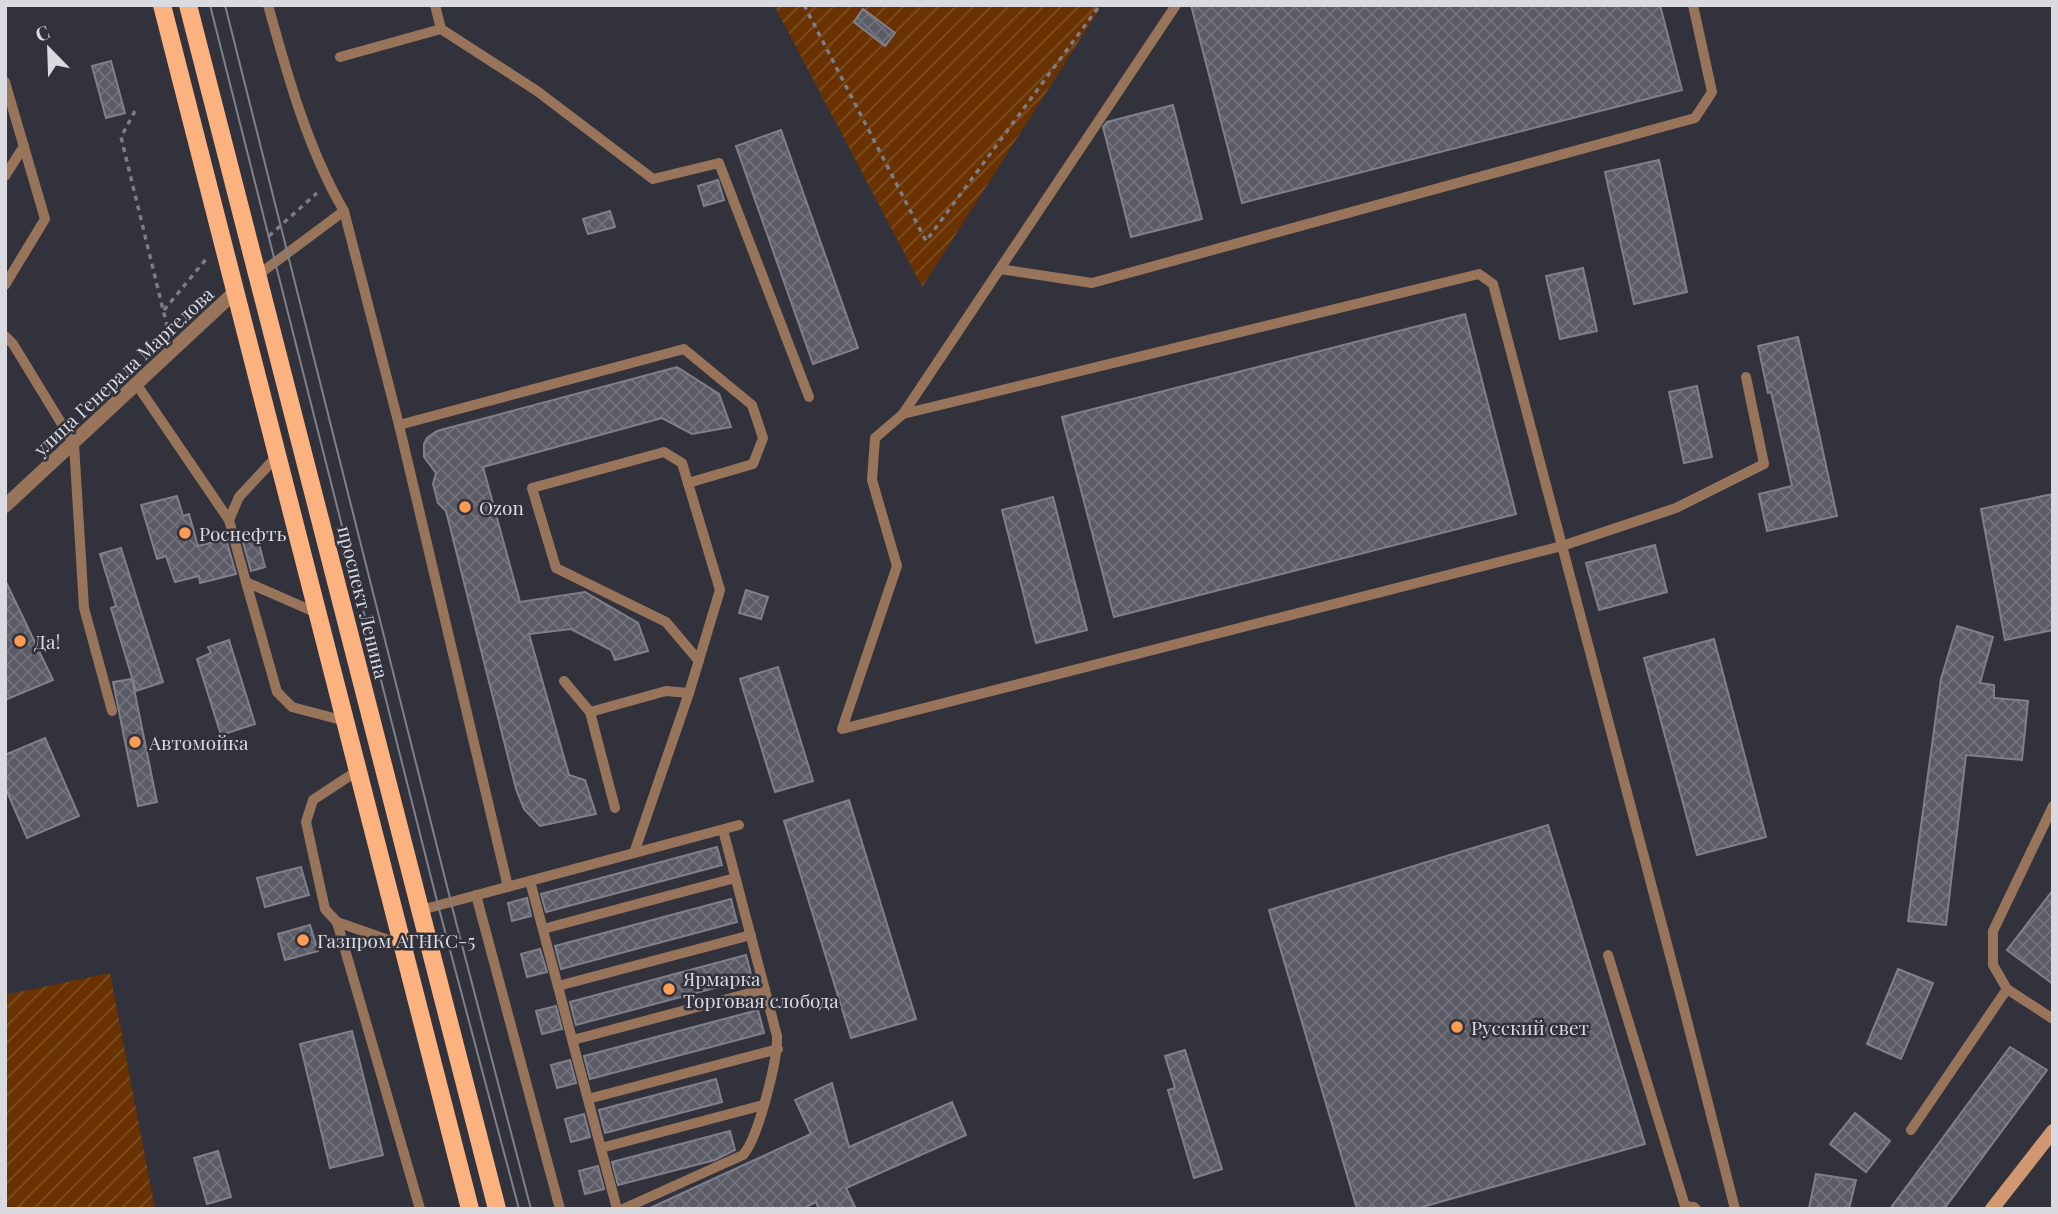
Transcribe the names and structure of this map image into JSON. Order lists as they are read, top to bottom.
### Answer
{
  "streets": {
    "main road": ["проспект Ленина"],
    "street": ["улица Генерала Маргелова"]
  },
  "places": [
    "Ozon",
    "Роснефть",
    "Да!",
    "Автомойка",
    "Газпром АГНКС-5",
    "Ярмарка Торговая слобода",
    "Русский свет"
  ],
  "north": "top left"
}
